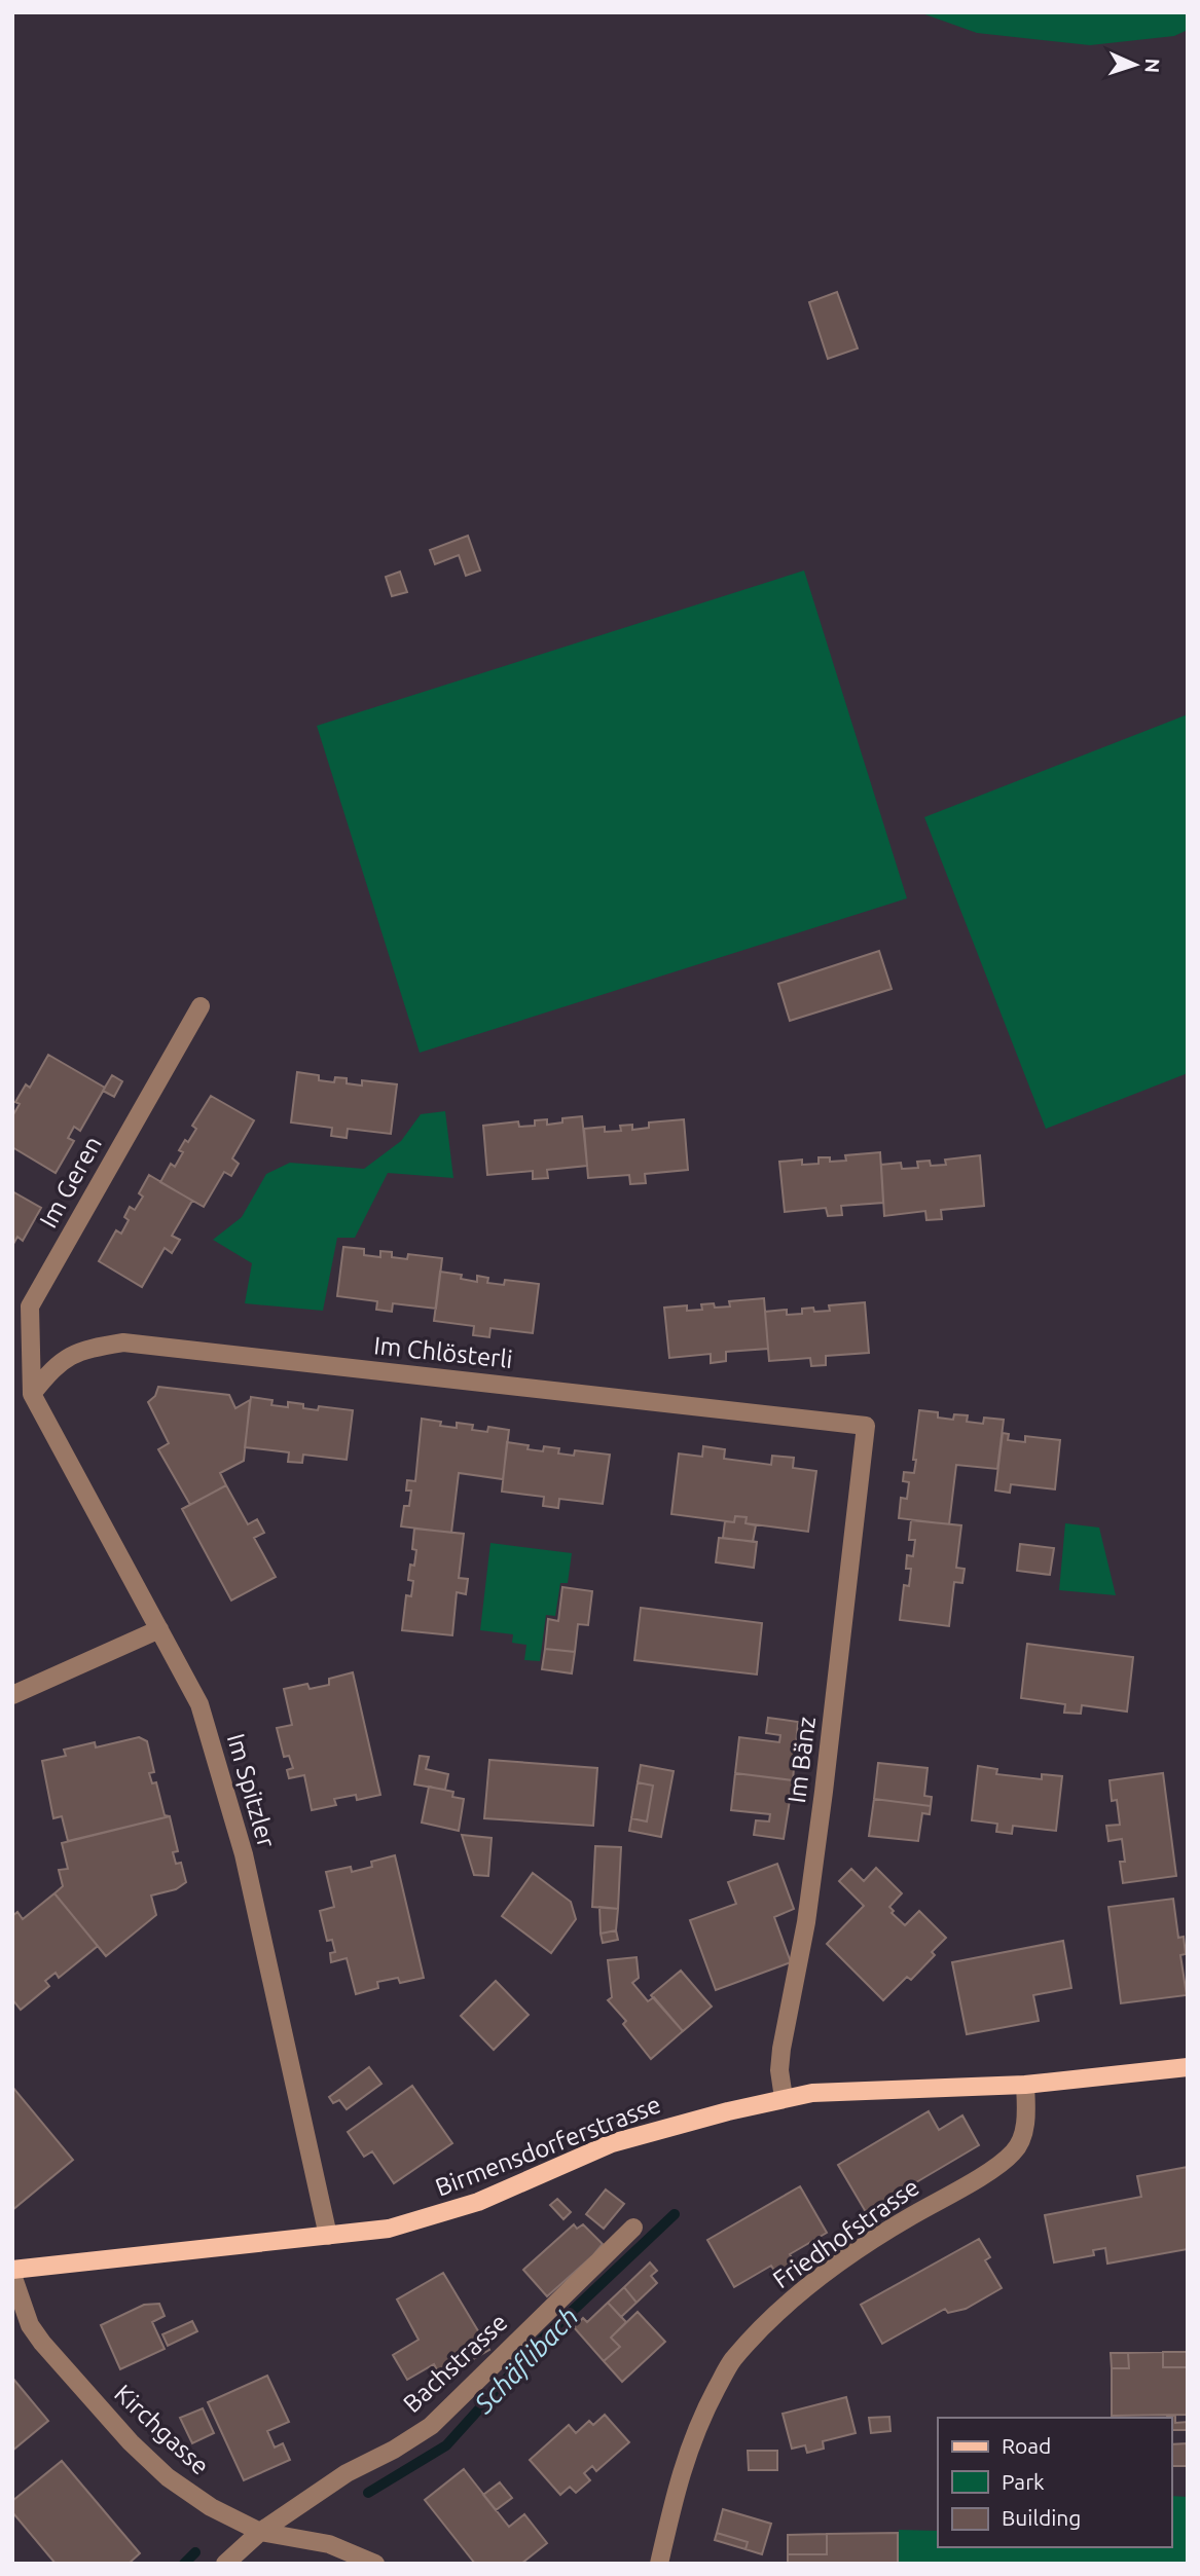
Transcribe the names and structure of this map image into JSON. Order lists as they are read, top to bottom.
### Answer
{
  "streets": {
    "main road": ["Birmensdorferstrasse"],
    "street": [
      "Im Geren",
      "Im Chlösterli",
      "Im Bänz",
      "Im Spitzler",
      "Friedhofstrasse",
      "Bachstrasse",
      "Kirchgasse"
    ]
  },
  "crossings": [
    ["Im Geren", "Im Chlösterli"],
    ["Im Geren", "Im Spitzler"],
    ["Im Chlösterli", "Im Bänz"],
    ["Im Chlösterli", "Im Spitzler"],
    ["Im Bänz", "Birmensdorferstrasse"],
    ["Im Spitzler", "Birmensdorferstrasse"],
    ["Birmensdorferstrasse", "Friedhofstrasse"],
    ["Birmensdorferstrasse", "Kirchgasse"],
    ["Bachstrasse", "Kirchgasse"]
  ],
  "water": ["Schäflibach"],
  "legend": ["Road", "Park", "Building"],
  "north": "right"
}
